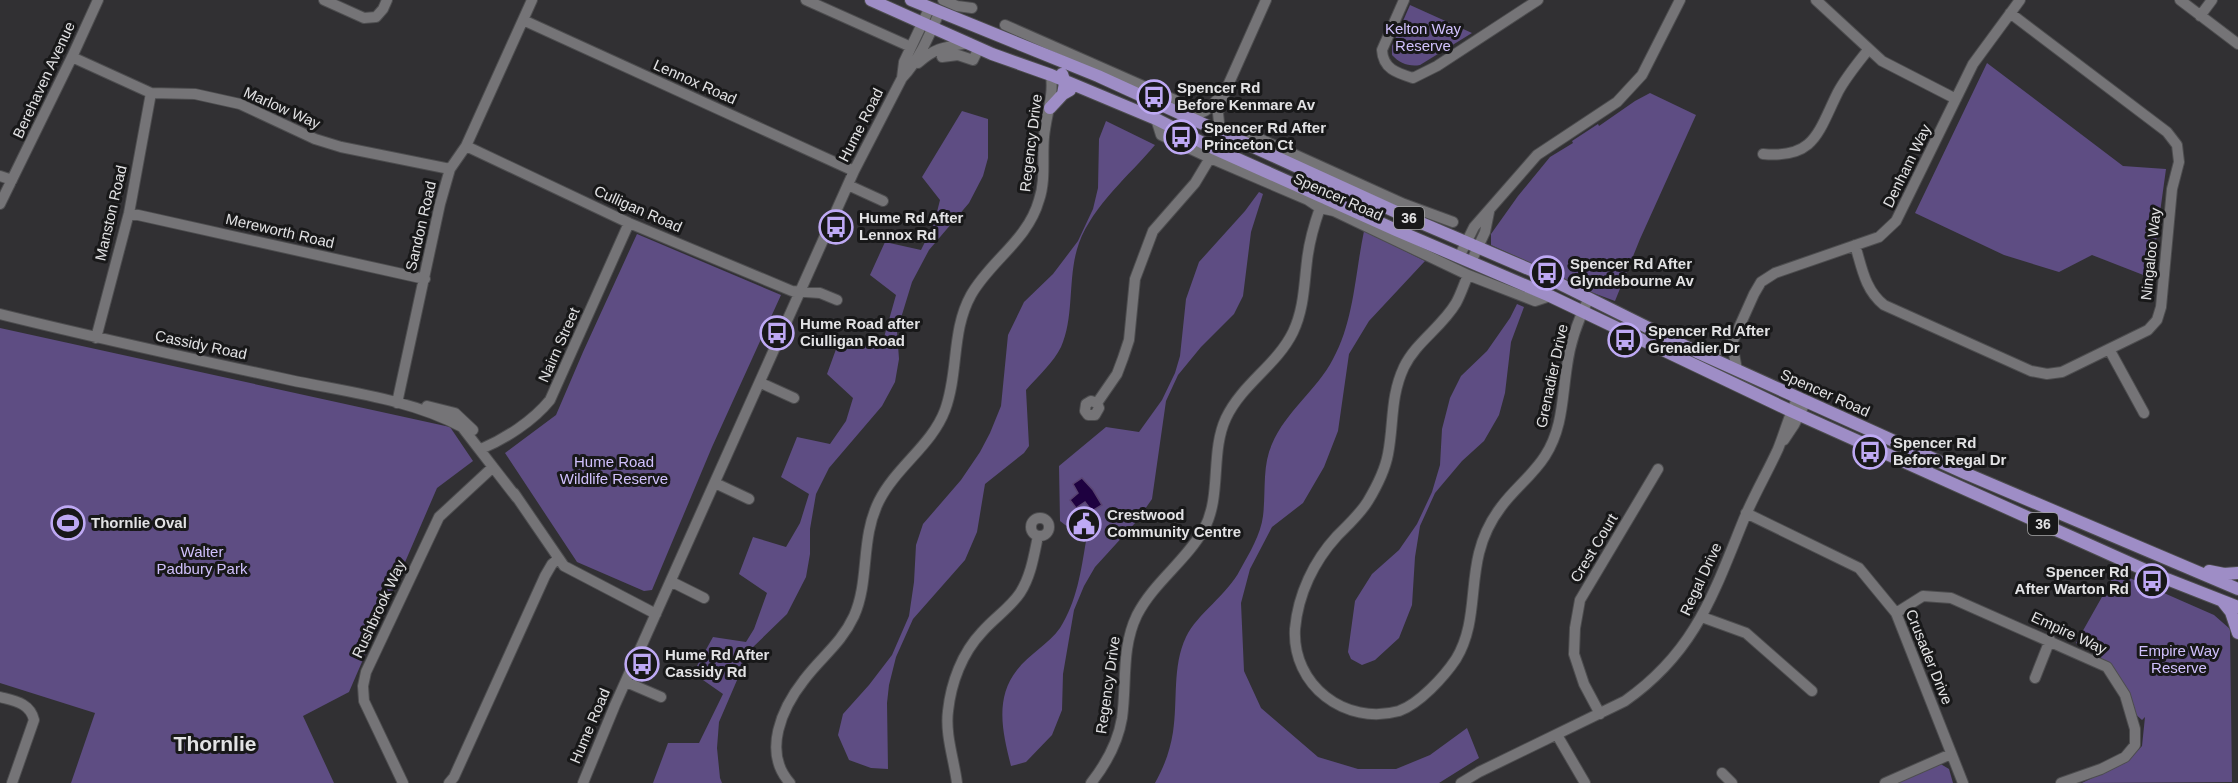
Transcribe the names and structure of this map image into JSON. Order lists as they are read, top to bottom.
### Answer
{
  "streets": {
    "main road": ["Spencer Road", "36"],
    "street": [
      "Berehaven Avenue",
      "Lennox Road",
      "Marlow Way",
      "Hume Road",
      "Regency Drive",
      "Denham Way",
      "Culligan Road",
      "Manston Road",
      "Sandon Road",
      "Mereworth Road",
      "Ningaloo Way",
      "Cassidy Road",
      "Nairn Street",
      "Grenadier Drive",
      "Crest Court",
      "Regal Drive",
      "Rushbrook Way",
      "Empire Way",
      "Crusader Drive"
    ]
  },
  "crossings": [
    ["Berehaven Avenue", "Marlow Way"],
    ["Lennox Road", "Hume Road"],
    ["Lennox Road", "Sandon Road"],
    ["Marlow Way", "Manston Road"],
    ["Marlow Way", "Sandon Road"],
    ["Hume Road", "Spencer Road"],
    ["Hume Road", "Culligan Road"],
    ["Hume Road", "Cassidy Road"],
    ["Regency Drive", "Spencer Road"],
    ["Denham Way", "Ningaloo Way"],
    ["Spencer Road", "Grenadier Drive"],
    ["Spencer Road", "Regal Drive"],
    ["Culligan Road", "Sandon Road"],
    ["Culligan Road", "Nairn Street"],
    ["Manston Road", "Mereworth Road"],
    ["Manston Road", "Cassidy Road"],
    ["Sandon Road", "Mereworth Road"],
    ["Sandon Road", "Cassidy Road"],
    ["Cassidy Road", "Nairn Street"],
    ["Cassidy Road", "Rushbrook Way"],
    ["Crest Court", "Regal Drive"],
    ["Regal Drive", "Crusader Drive"],
    ["Empire Way", "Crusader Drive"]
  ],
  "districts": ["Thornlie"],
  "parks": [
    "Kelton Way Reserve",
    "Hume Road Wildlife Reserve",
    "Walter Padbury Park",
    "Empire Way Reserve"
  ],
  "places": {
    "bus stop": [
      "Spencer Rd Before Kenmare Av",
      "Spencer Rd After Princeton Ct",
      "Hume Rd After Lennox Rd",
      "Spencer Rd After Glyndebourne Av",
      "Hume Road after Ciulligan Road",
      "Spencer Rd After Grenadier Dr",
      "Spencer Rd Before Regal Dr",
      "Spencer Rd After Warton Rd",
      "Hume Rd After Cassidy Rd"
    ],
    "sports": ["Thornlie Oval"],
    "public building": ["Crestwood Community Centre"]
  }
}
